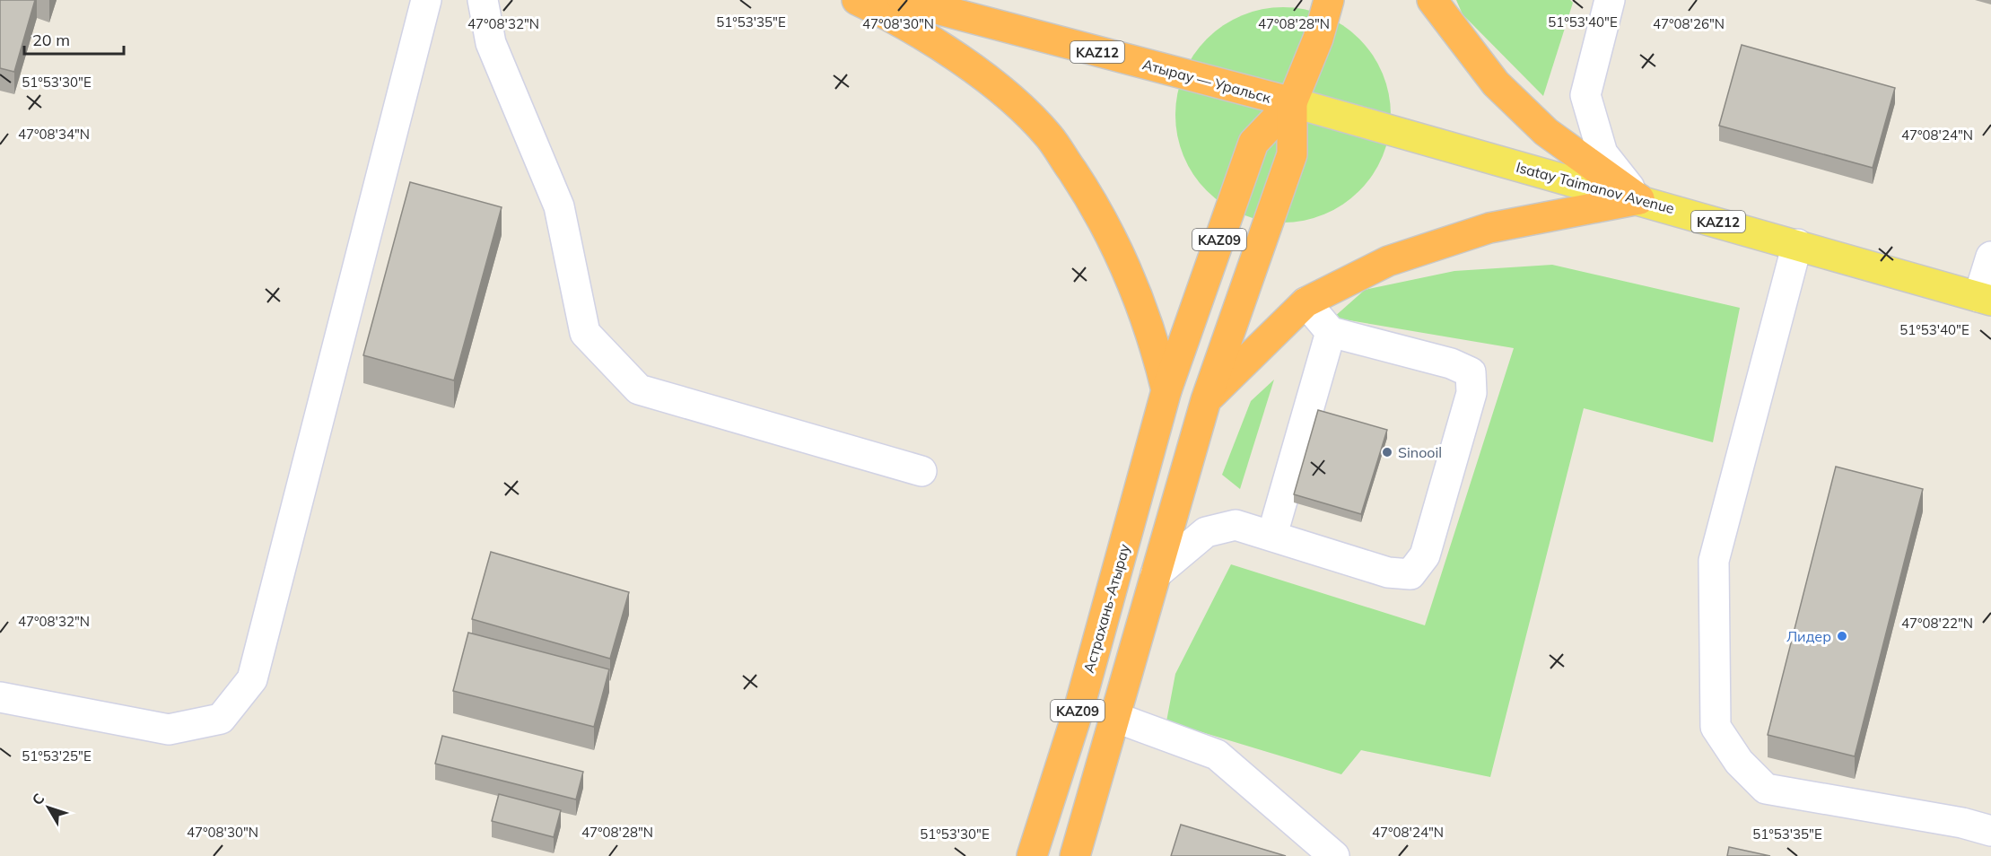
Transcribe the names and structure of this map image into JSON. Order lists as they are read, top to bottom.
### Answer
{
  "streets": {
    "highway": [
      "KAZ12",
      "Атырау — Уральск",
      "KAZ09",
      "Астрахань-Атырау"
    ],
    "main road": ["Isatay Taimanov Avenue"]
  },
  "crossings": [
    ["Атырау — Уральск", "Isatay Taimanov Avenue"],
    ["Атырау — Уральск", "KAZ09"],
    ["Isatay Taimanov Avenue", "KAZ09"],
    ["KAZ09", "Астрахань-Атырау"]
  ],
  "places": ["Sinooil", "Лидер"],
  "scale_bar": "20 m",
  "north": "top left",
  "coordinates": [
    "51°53'35\"E",
    "51°53'40\"E",
    "47°08'32\"N",
    "47°08'30\"N",
    "47°08'28\"N",
    "47°08'26\"N",
    "51°53'30\"E",
    "47°08'34\"N",
    "47°08'24\"N",
    "47°08'22\"N",
    "51°53'25\"E"
  ]
}
